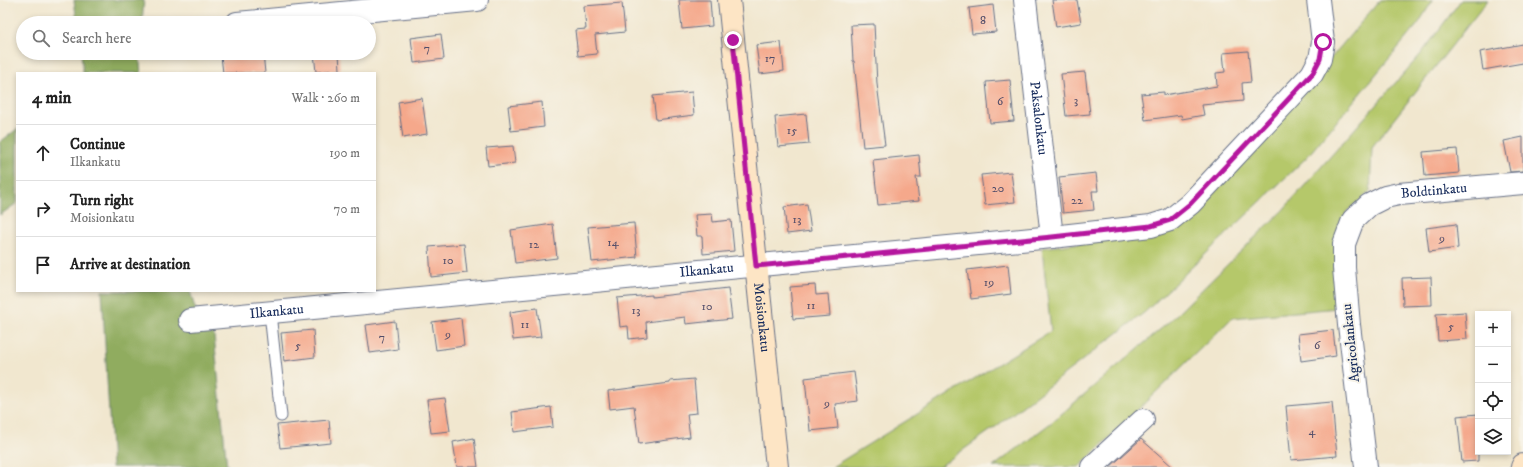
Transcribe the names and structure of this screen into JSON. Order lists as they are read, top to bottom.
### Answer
{
  "streets": {
    "street": [
      "Paksalonkatu",
      "Boldtinkatu",
      "Ilkankatu",
      "Moisionkatu",
      "Agricolankatu"
    ]
  },
  "crossings": [
    ["Paksalonkatu", "Ilkankatu"],
    ["Boldtinkatu", "Agricolankatu"],
    ["Ilkankatu", "Moisionkatu"]
  ],
  "house_numbers": [
    "8",
    "7",
    "17",
    "3",
    "6",
    "15",
    "20",
    "22",
    "13",
    "9",
    "14",
    "12",
    "10",
    "19",
    "11",
    "10",
    "13",
    "11",
    "5",
    "9",
    "7",
    "5",
    "6",
    "9",
    "4"
  ],
  "page": {
    "search": "Search here",
    "heading": ["4 min", "Walk · 260 m"],
    "list": [
      ["Continue", "Ilkankatu", "190 m"],
      ["Turn right", "Moisionkatu", "70 m"],
      "Arrive at destination"
    ],
    "map_buttons": ["+", "−"]
  }
}
